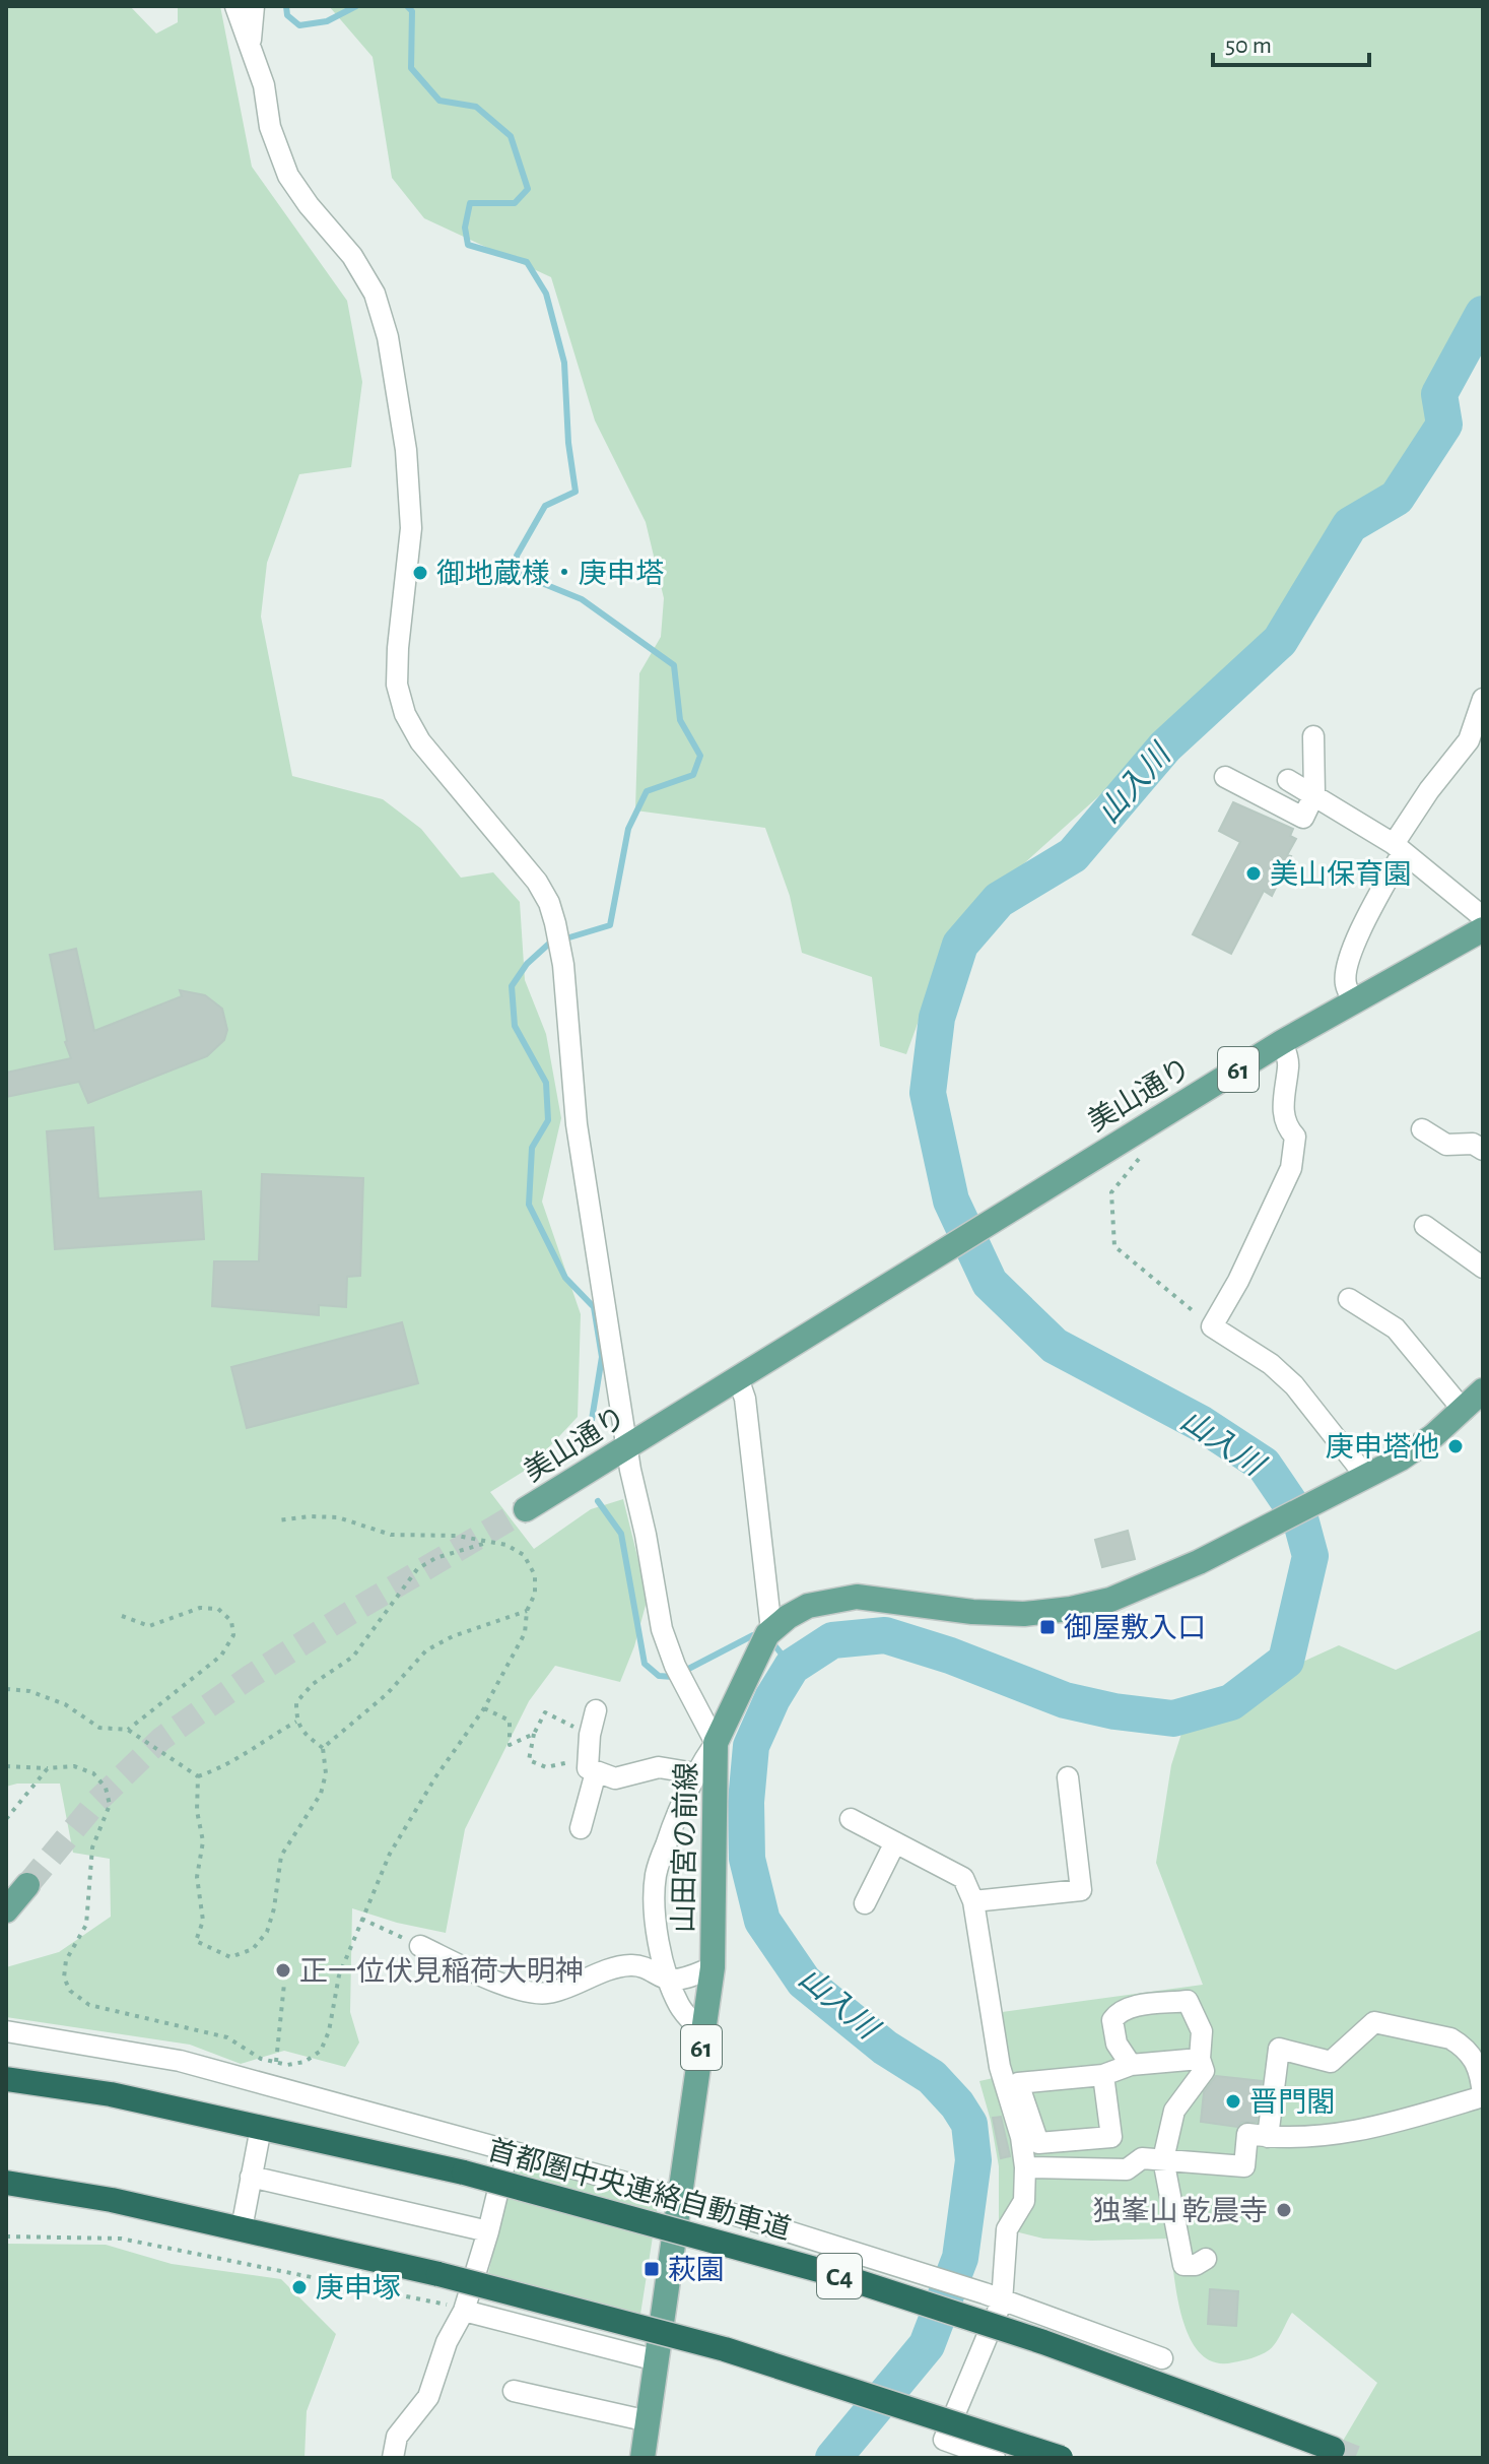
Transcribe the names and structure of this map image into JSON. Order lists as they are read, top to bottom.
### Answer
{
  "streets": {
    "highway": ["首都圏中央連絡自動車道", "C4"],
    "main road": ["61", "美山通り", "山田宮の前線"]
  },
  "crossings": [
    ["61", "山田宮の前線"]
  ],
  "water": ["山入川"],
  "places": {
    "other": [
      "御地蔵様・庚申塔",
      "美山保育園",
      "庚申塔他",
      "正一位伏見稲荷大明神",
      "晋門閣",
      "独峯山 乾晨寺",
      "庚申塚"
    ],
    "transit": ["御屋敷入口", "萩園"]
  },
  "scale_bar": "50 m"
}
